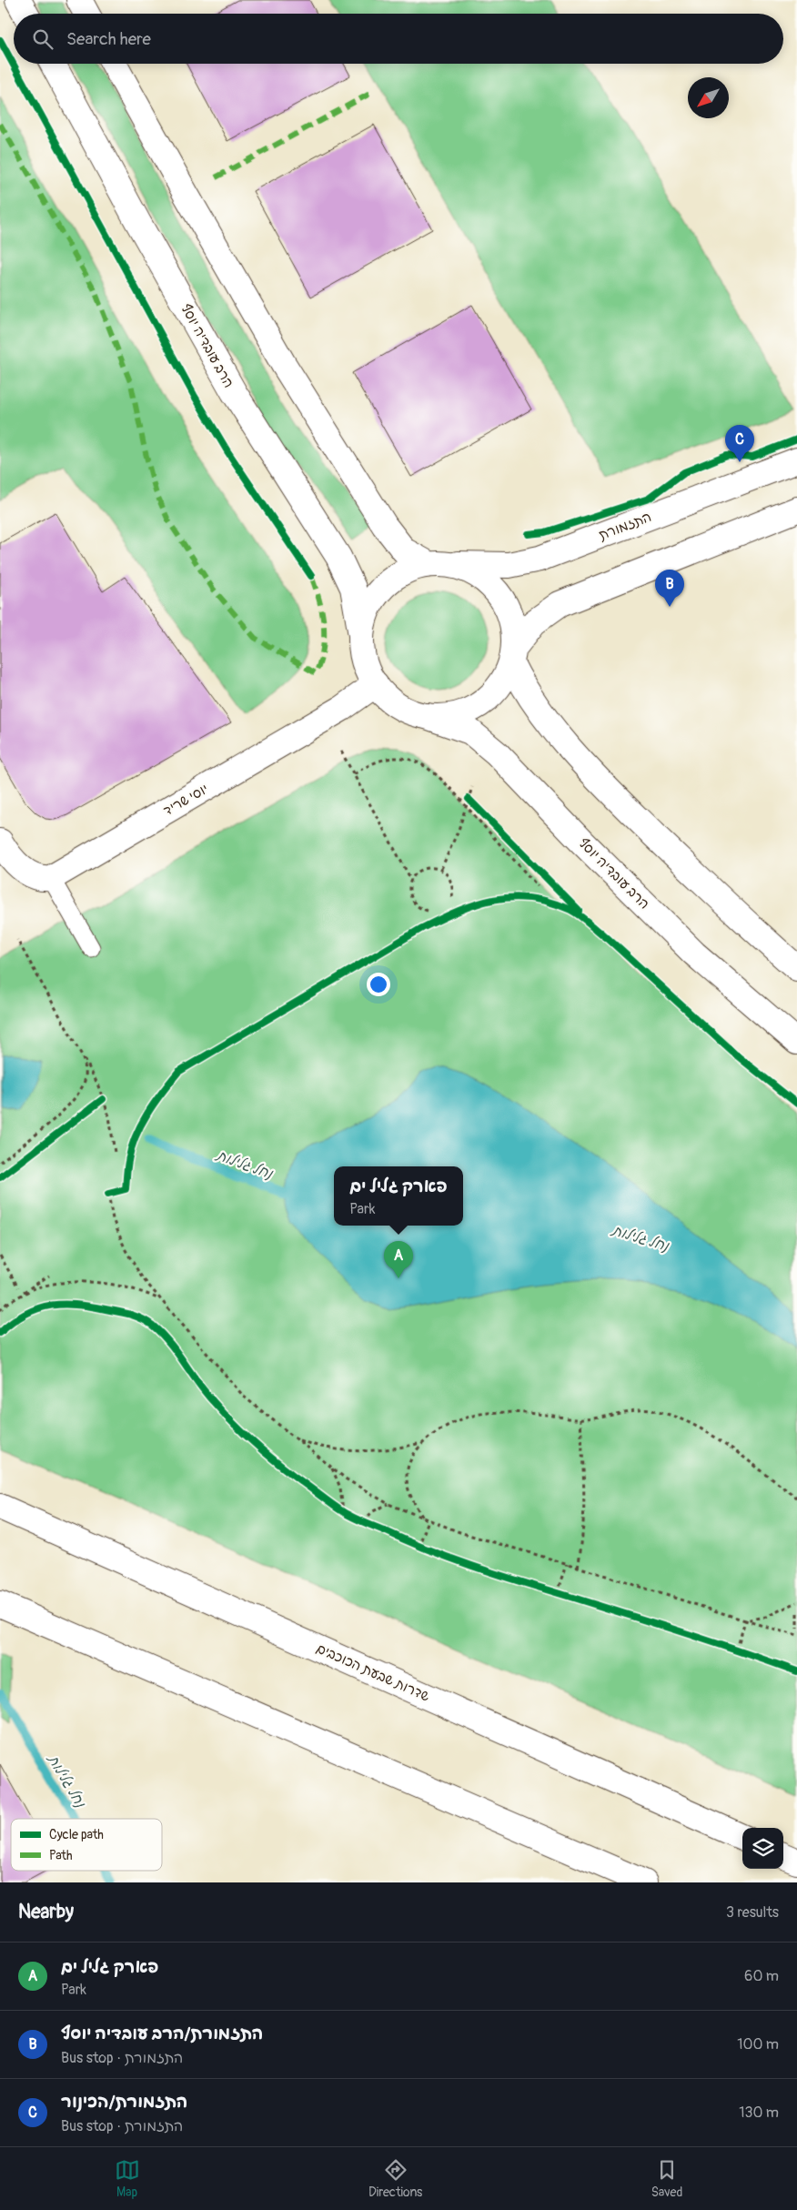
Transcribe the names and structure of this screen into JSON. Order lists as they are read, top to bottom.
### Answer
{
  "streets": {
    "street": [
      "הרב עובדיה יוסף",
      "התזמורת",
      "יוסי שריד",
      "שדרות שבעת הכוכבים"
    ]
  },
  "crossings": [
    ["הרב עובדיה יוסף", "התזמורת"],
    ["הרב עובדיה יוסף", "יוסי שריד"],
    ["התזמורת", "יוסי שריד"]
  ],
  "water": ["נחל גלילות"],
  "legend": ["Cycle path", "Path"],
  "north": "bottom left",
  "page": {
    "search": "Search here",
    "pins": ["C", "B", "A"],
    "popup": ["פארק גליל ים", "Park"],
    "heading": ["Nearby", "3 results"],
    "list": [
      {
        "mark": "A",
        "name": "פארק גליל ים",
        "note": "Park",
        "value": "60 m"
      },
      {
        "mark": "B",
        "name": "התזמורת/הרב עובדיה יוסף",
        "note": "Bus stop · התזמורת",
        "value": "100 m"
      },
      {
        "mark": "C",
        "name": "התזמורת/הכינור",
        "note": "Bus stop · התזמורת",
        "value": "130 m"
      }
    ],
    "nav": ["Map", "Directions", "Saved"]
  }
}
